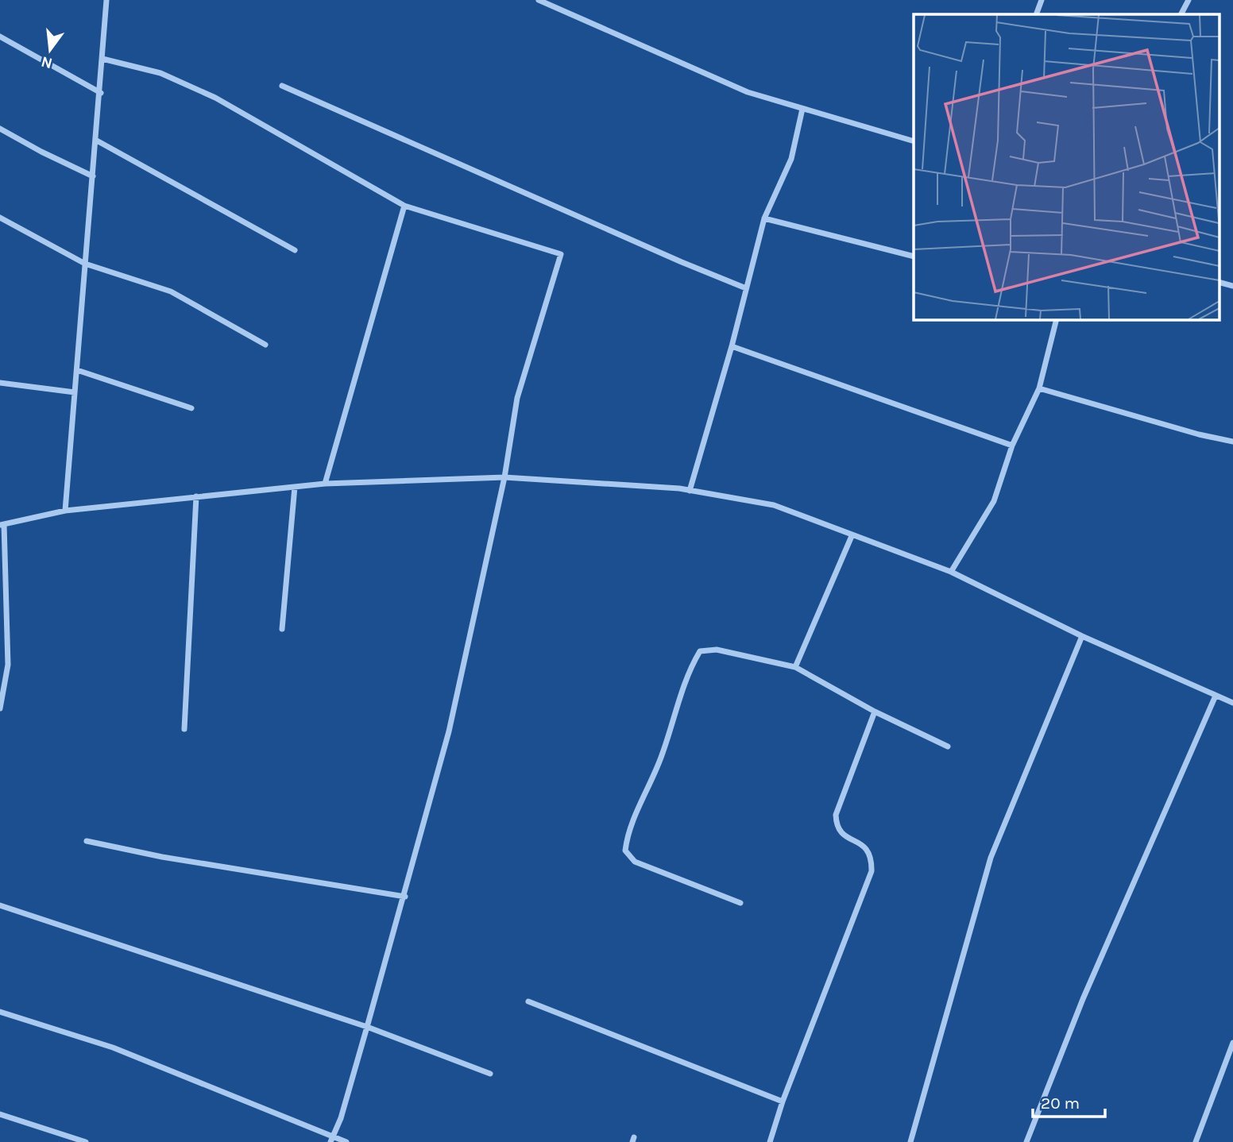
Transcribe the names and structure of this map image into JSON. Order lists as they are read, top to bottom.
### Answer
{
  "scale_bar": "20 m",
  "north": "bottom"
}
